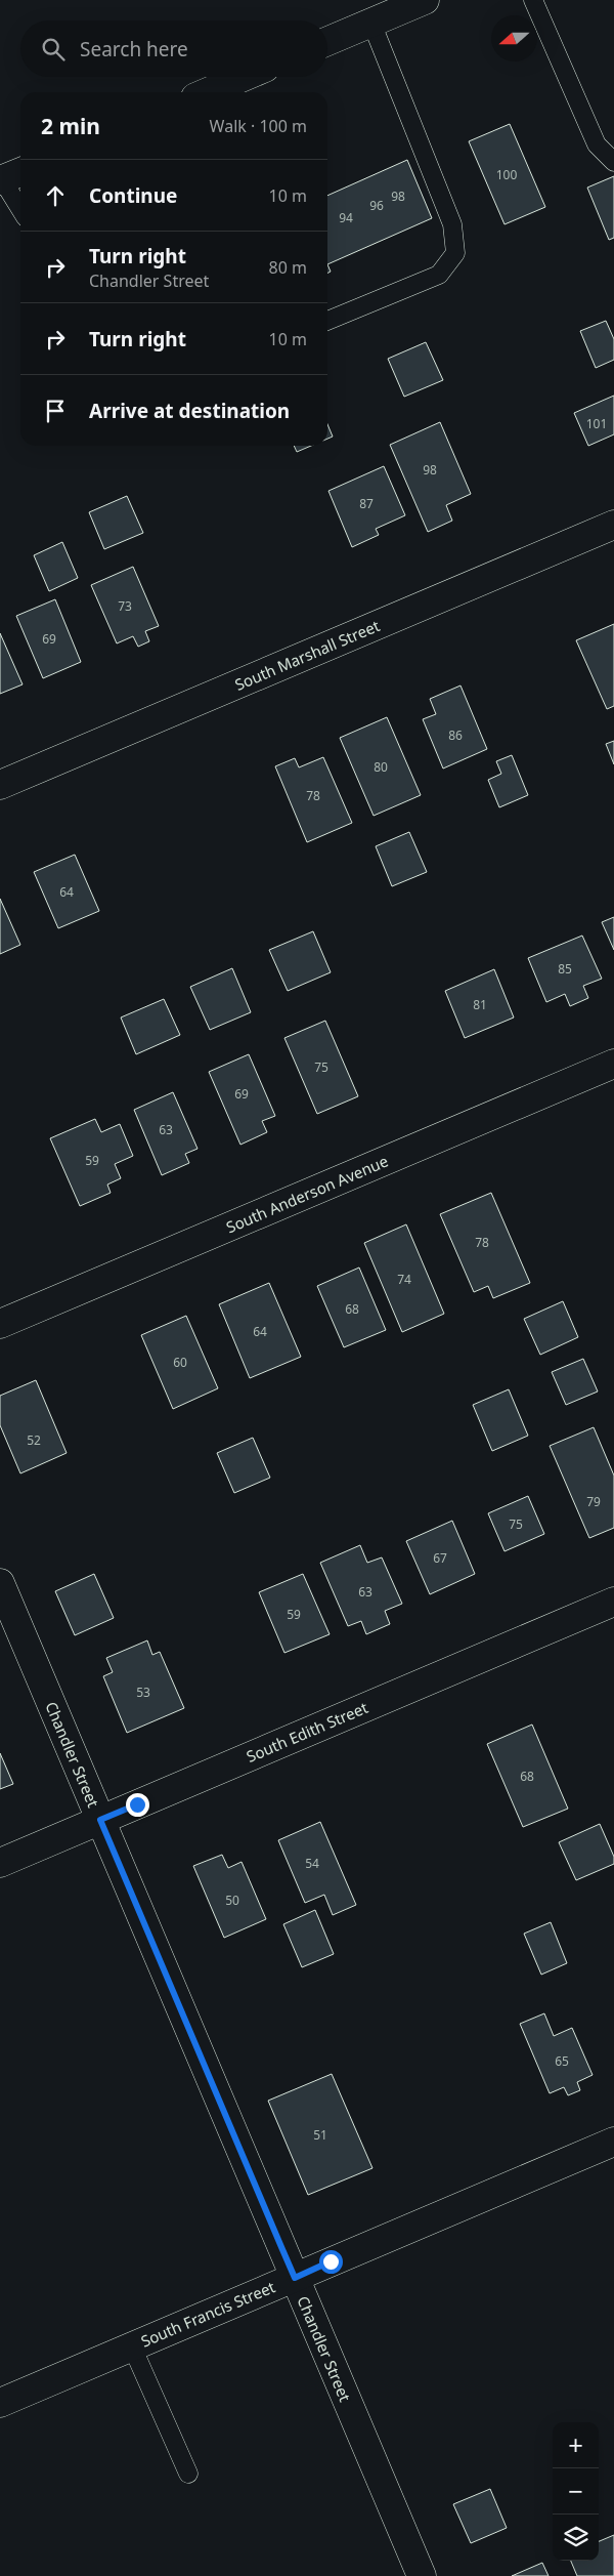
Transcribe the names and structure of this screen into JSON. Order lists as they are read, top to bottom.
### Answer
{
  "streets": {
    "street": [
      "South Marshall Street",
      "South Anderson Avenue",
      "South Edith Street",
      "Chandler Street",
      "South Francis Street"
    ]
  },
  "crossings": [
    ["South Edith Street", "Chandler Street"],
    ["Chandler Street", "South Francis Street"]
  ],
  "house_numbers": [
    "100",
    "98",
    "96",
    "94",
    "101",
    "98",
    "87",
    "73",
    "69",
    "86",
    "80",
    "78",
    "64",
    "85",
    "81",
    "75",
    "69",
    "63",
    "59",
    "78",
    "74",
    "68",
    "64",
    "60",
    "52",
    "79",
    "75",
    "67",
    "63",
    "59",
    "53",
    "68",
    "54",
    "50",
    "65",
    "51"
  ],
  "north": "left",
  "page": {
    "search": "Search here",
    "heading": ["2 min", "Walk · 100 m"],
    "list": [
      ["Continue", "10 m"],
      ["Turn right", "Chandler Street", "80 m"],
      ["Turn right", "10 m"],
      "Arrive at destination"
    ],
    "map_buttons": ["+", "−"]
  }
}
